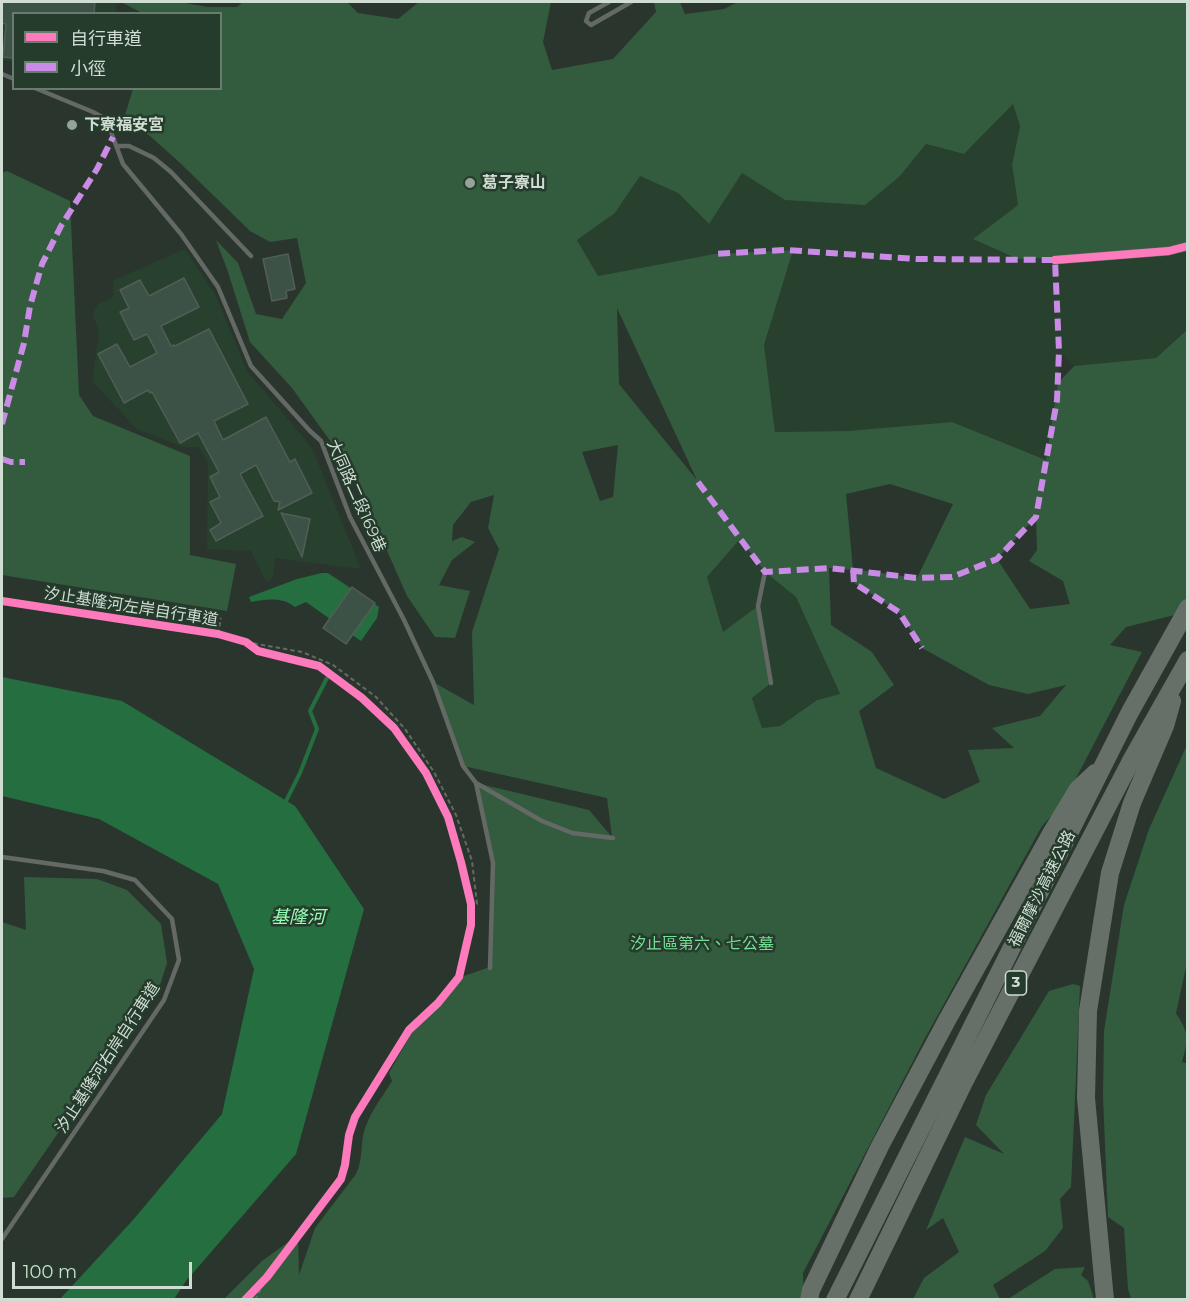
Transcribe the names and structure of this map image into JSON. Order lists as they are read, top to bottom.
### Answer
{
  "streets": {
    "highway": ["福爾摩沙高速公路", "3"],
    "lane": ["大同路二段169巷", "汐止基隆河右岸自行車道"],
    "cycle path": ["汐止基隆河左岸自行車道"]
  },
  "water": ["基隆河"],
  "parks": ["汐止區第六、七公墓"],
  "places": ["下寮福安宮", "葛子寮山"],
  "legend": ["自行車道", "小徑"],
  "scale_bar": "100 m"
}
